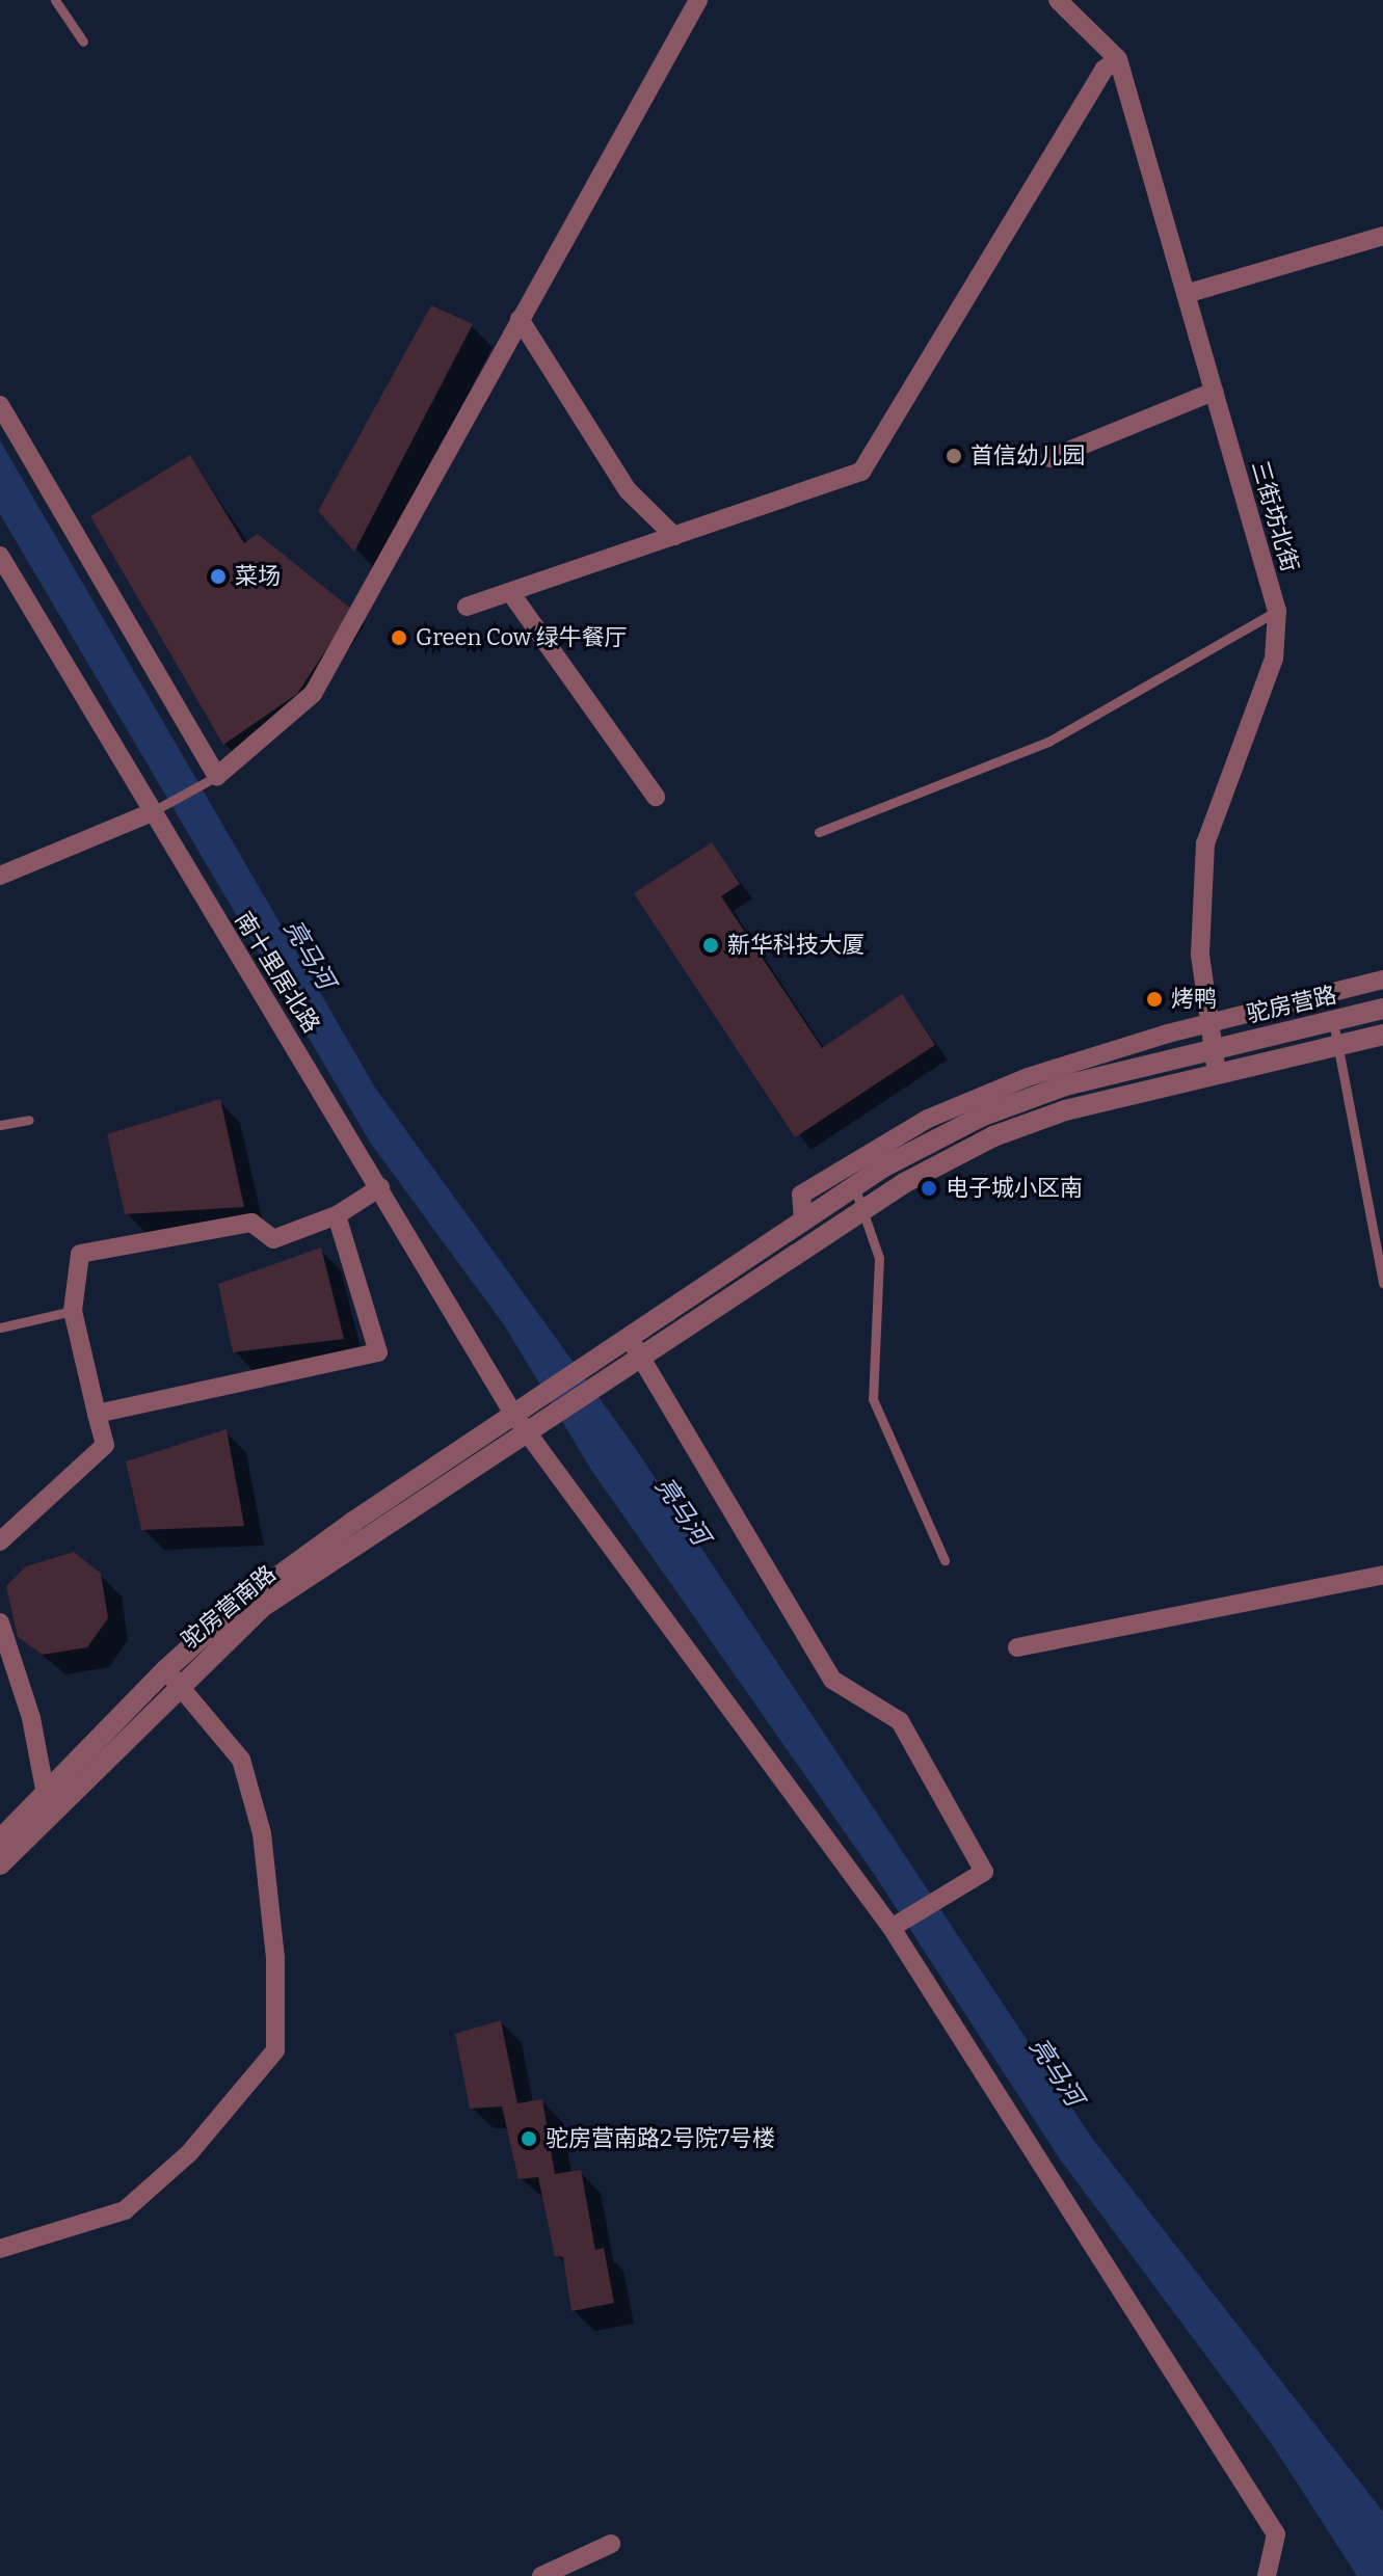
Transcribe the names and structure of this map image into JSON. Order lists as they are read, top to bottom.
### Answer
{
  "streets": {
    "street": [
      "三街坊北街",
      "南十里居北路",
      "驼房营路",
      "驼房营南路"
    ]
  },
  "crossings": [
    ["三街坊北街", "驼房营路"],
    ["三街坊北街", "驼房营南路"],
    ["南十里居北路", "驼房营南路"],
    ["驼房营路", "驼房营南路"]
  ],
  "water": ["亮马河"],
  "places": [
    "首信幼儿园",
    "菜场",
    "Green Cow 绿牛餐厅",
    "新华科技大厦",
    "烤鸭",
    "电子城小区南",
    "驼房营南路2号院7号楼"
  ]
}
